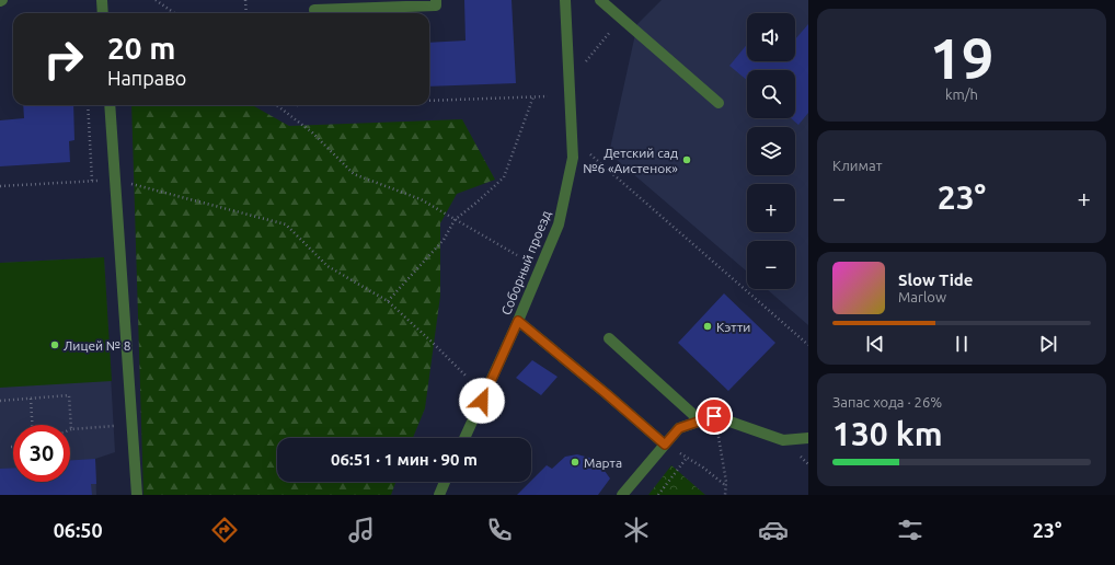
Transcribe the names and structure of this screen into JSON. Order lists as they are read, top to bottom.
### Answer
{
  "streets": {
    "street": ["Соборный проезд"]
  },
  "places": [
    "Детский сад №6 «Аистенок»",
    "Кэтти",
    "Лицей № 8",
    "Марта"
  ],
  "page": {
    "tile": [
      ["19", "km/h"],
      "Климат",
      ["Запас хода · 26%", "130 km"]
    ],
    "map_buttons": ["+", "−"],
    "turn": ["20 m", "Направо"],
    "heat": ["−", "23°", "+"],
    "song": ["Slow Tide", "Marlow"],
    "limit": "30",
    "trip": "06:51 · 1 мин · 90 m",
    "tabs": ["06:50", "23°"]
  }
}
